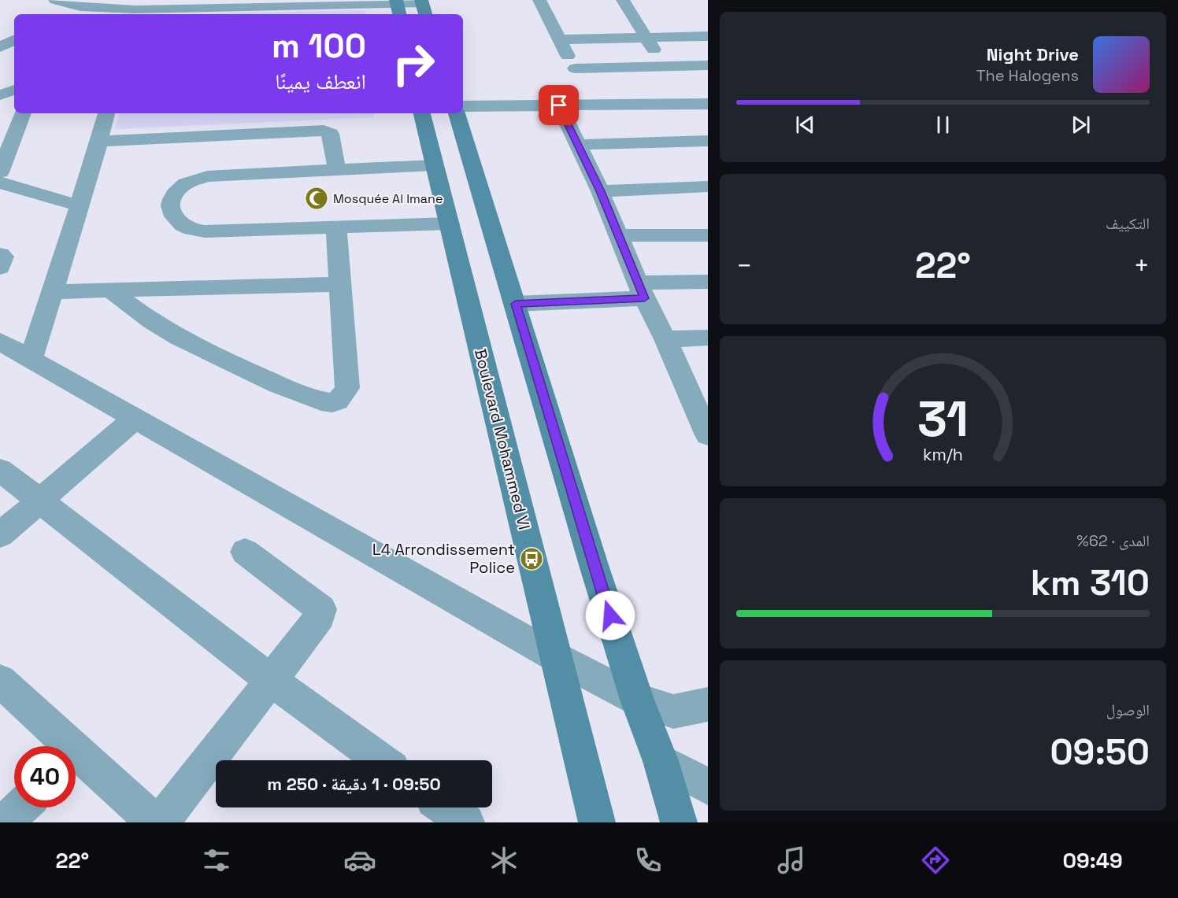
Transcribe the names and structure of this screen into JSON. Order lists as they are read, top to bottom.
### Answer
{
  "streets": {
    "street": ["Boulevard Mohammed VI"]
  },
  "places": {
    "mosque": ["Mosquée Al Imane"],
    "bus stop": ["L4 Arrondissement Police"]
  },
  "page": {
    "turn": ["100 m", "انعطف يمينًا"],
    "song": ["Night Drive", "The Halogens"],
    "tile": [
      "التكييف",
      ["المدى · 62%", "310 km"],
      ["الوصول", "09:50"]
    ],
    "heat": ["−", "22°", "+"],
    "limit": "40",
    "trip": "09:50 · 1 دقيقة · 250 m",
    "tabs": ["09:49", "22°"],
    "gauge": ["31", "km/h"]
  }
}
